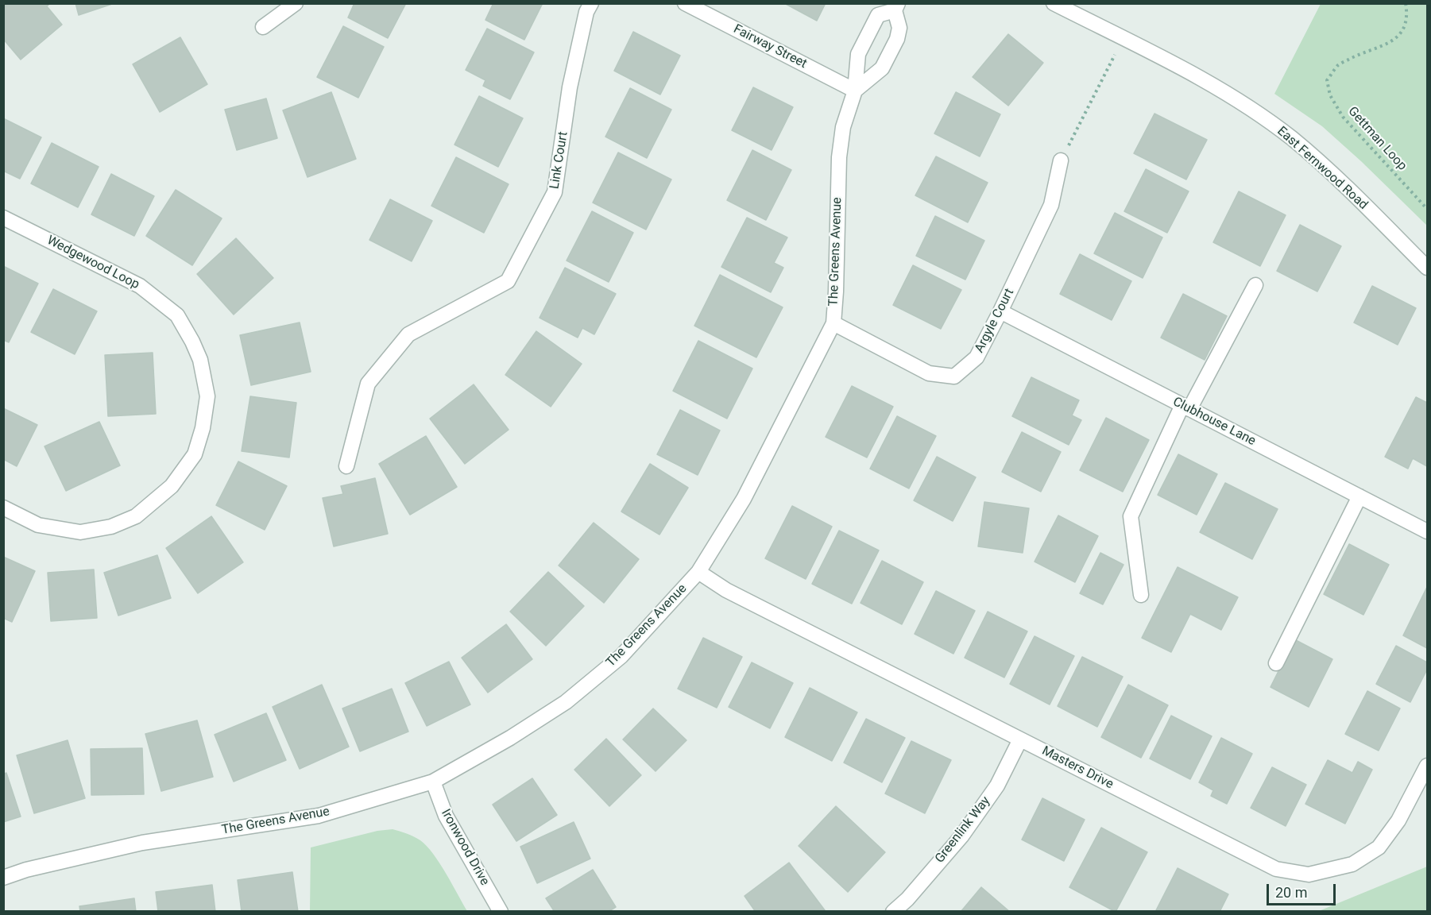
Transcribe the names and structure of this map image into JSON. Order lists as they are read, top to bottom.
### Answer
{
  "streets": {
    "street": [
      "Fairway Street",
      "Link Court",
      "East Fernwood Road",
      "The Greens Avenue",
      "Wedgewood Loop",
      "Argyle Court",
      "Clubhouse Lane",
      "Masters Drive",
      "Greenlink Way",
      "Ironwood Drive"
    ],
    "path": ["Gettman Loop"]
  },
  "crossings": [
    ["Fairway Street", "The Greens Avenue"],
    ["The Greens Avenue", "Argyle Court"],
    ["The Greens Avenue", "Masters Drive"],
    ["The Greens Avenue", "Ironwood Drive"],
    ["Argyle Court", "Clubhouse Lane"],
    ["Masters Drive", "Greenlink Way"]
  ],
  "scale_bar": "20 m"
}
